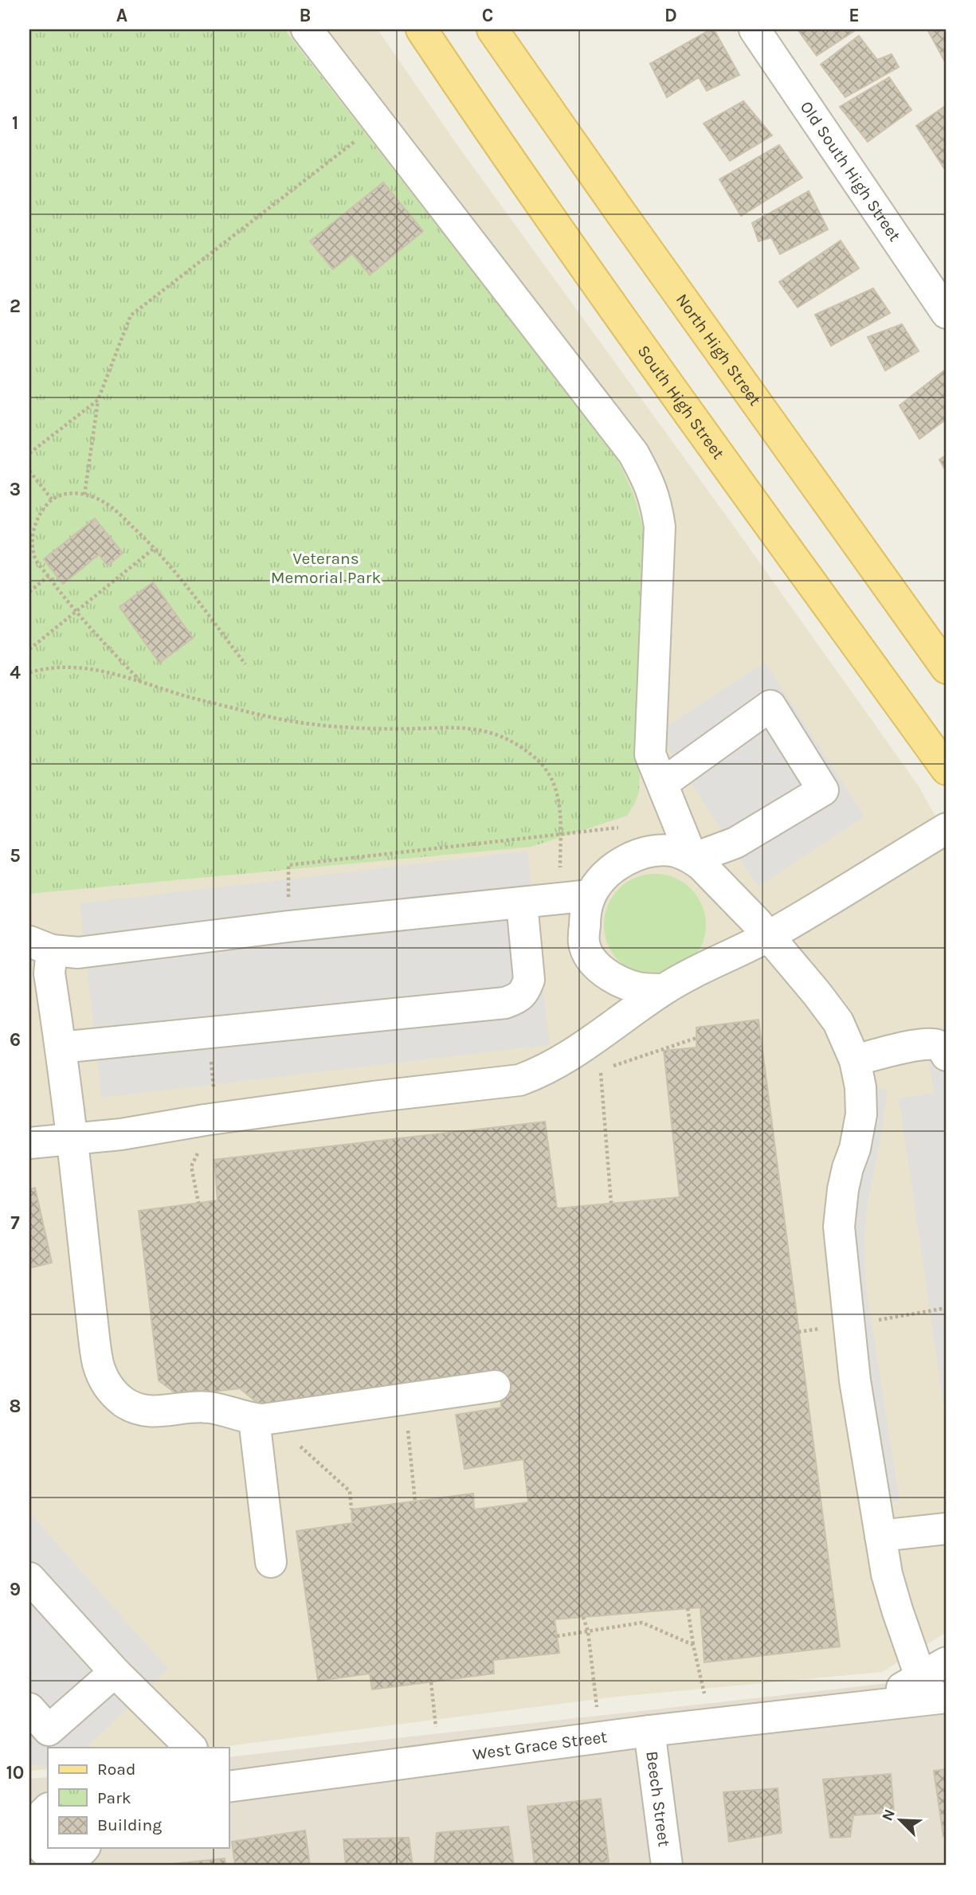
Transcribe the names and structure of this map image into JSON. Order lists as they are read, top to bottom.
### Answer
{
  "streets": {
    "main road": ["North High Street", "South High Street"],
    "street": ["Old South High Street", "West Grace Street", "Beech Street"]
  },
  "crossings": [
    ["West Grace Street", "Beech Street"]
  ],
  "parks": ["Veterans Memorial Park"],
  "legend": ["Road", "Park", "Building"],
  "north": "top left",
  "grid": {
    "columns": [
      "A",
      "B",
      "C",
      "D",
      "E"
    ],
    "rows": [
      "1",
      "2",
      "3",
      "4",
      "5",
      "6",
      "7",
      "8",
      "9",
      "10"
    ]
  }
}
